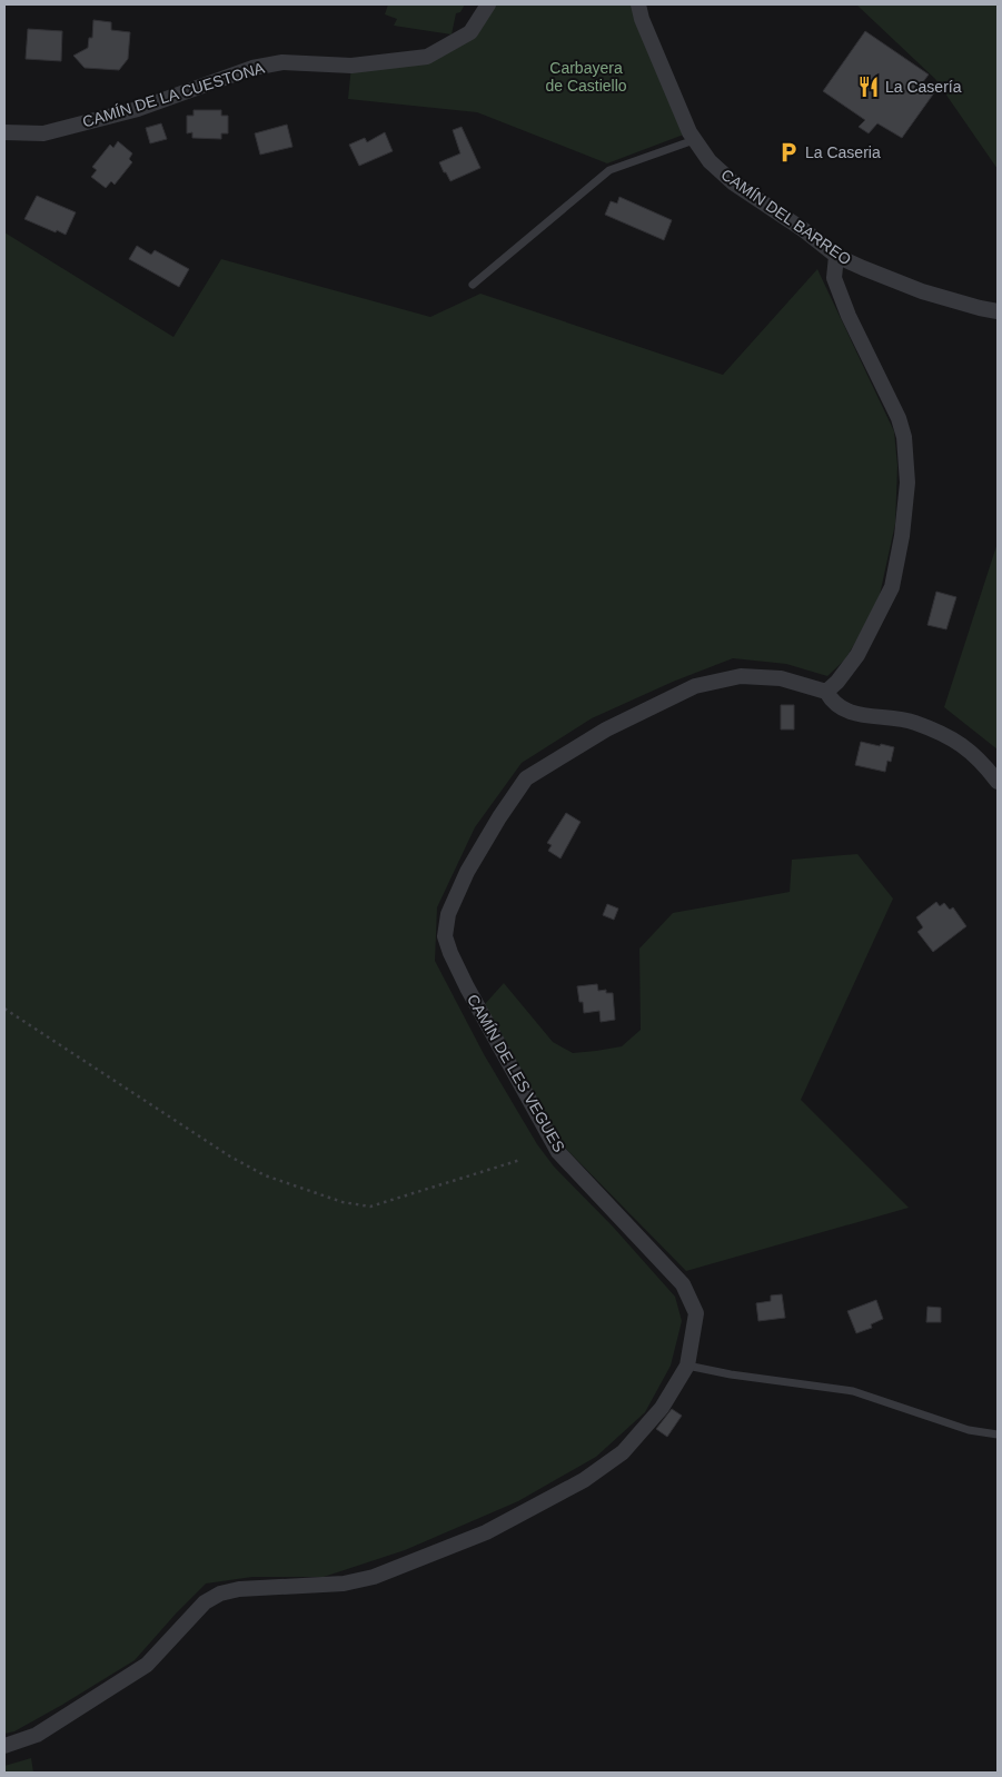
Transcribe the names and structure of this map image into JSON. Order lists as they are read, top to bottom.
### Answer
{
  "streets": {
    "street": ["CAMÍN DE LA CUESTONA", "CAMÍN DEL BARREO", "CAMÍN DE LES VEGUES"]
  },
  "parks": ["Carbayera de Castiello"],
  "places": {
    "restaurant": ["La Casería"],
    "parking": ["La Caseria"]
  }
}
